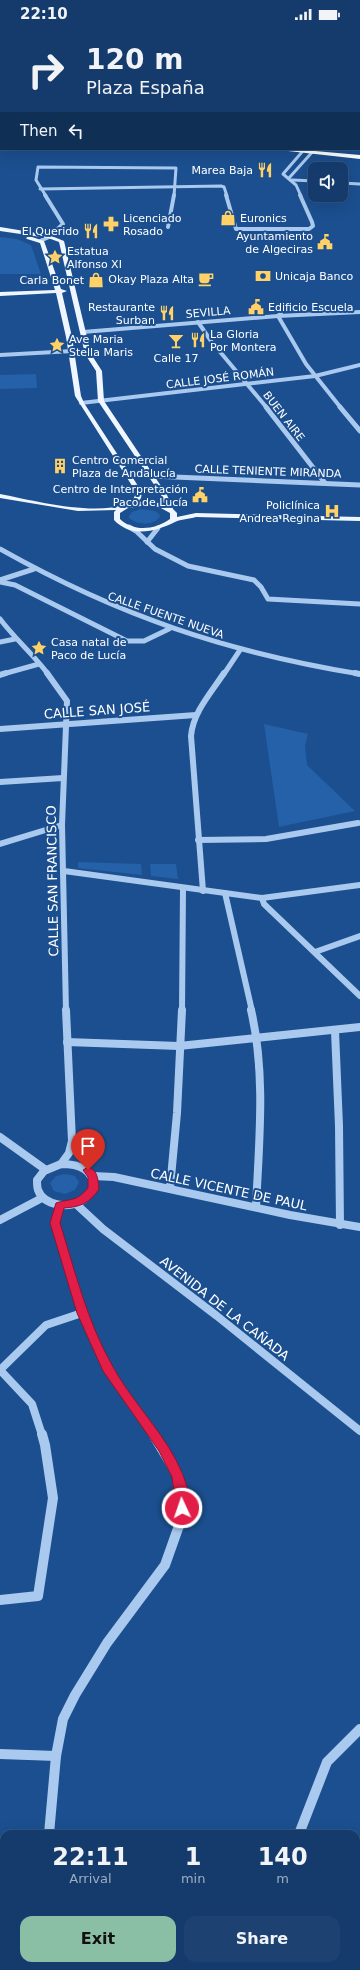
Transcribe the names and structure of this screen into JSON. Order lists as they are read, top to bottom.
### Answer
{
  "streets": {
    "street": [
      "SEVILLA",
      "CALLE JOSÉ ROMÁN",
      "BUEN AIRE",
      "CALLE TENIENTE MIRANDA",
      "CALLE FUENTE NUEVA",
      "CALLE SAN JOSÉ",
      "CALLE SAN FRANCISCO",
      "CALLE VICENTE DE PAUL",
      "AVENIDA DE LA CAÑADA"
    ]
  },
  "crossings": [
    ["SEVILLA", "BUEN AIRE"],
    ["CALLE JOSÉ ROMÁN", "BUEN AIRE"],
    ["BUEN AIRE", "CALLE TENIENTE MIRANDA"],
    ["CALLE SAN JOSÉ", "CALLE SAN FRANCISCO"],
    ["CALLE SAN FRANCISCO", "CALLE VICENTE DE PAUL"],
    ["CALLE SAN FRANCISCO", "AVENIDA DE LA CAÑADA"],
    ["CALLE VICENTE DE PAUL", "AVENIDA DE LA CAÑADA"]
  ],
  "places": {
    "restaurant": [
      "Marea Baja",
      "El Querido",
      "Restaurante Surban",
      "La Gloria Por Montera"
    ],
    "shop": ["Euronics", "Carla Bonet"],
    "pharmacy": ["Licenciado Rosado"],
    "public building": ["Ayuntamiento de Algeciras", "Edificio Escuela", "Centro de Interpretación Paco de Lucía"],
    "place": ["Estatua Alfonso XI", "Ave Maria Stella Maris", "Casa natal de Paco de Lucía"],
    "bank": ["Unicaja Banco"],
    "cafe": ["Okay Plaza Alta"],
    "bar": ["Calle 17"],
    "building": ["Centro Comercial Plaza de Andalucía"],
    "hospital": ["Policlínica Andrea Regina"]
  },
  "page": {
    "status": "22:10",
    "turn": ["120 m", "Plaza España"],
    "then": "Then",
    "eta": [
      "22:11",
      "Arrival",
      "1",
      "min",
      "140",
      "m"
    ],
    "buttons": ["Exit", "Share"]
  }
}
